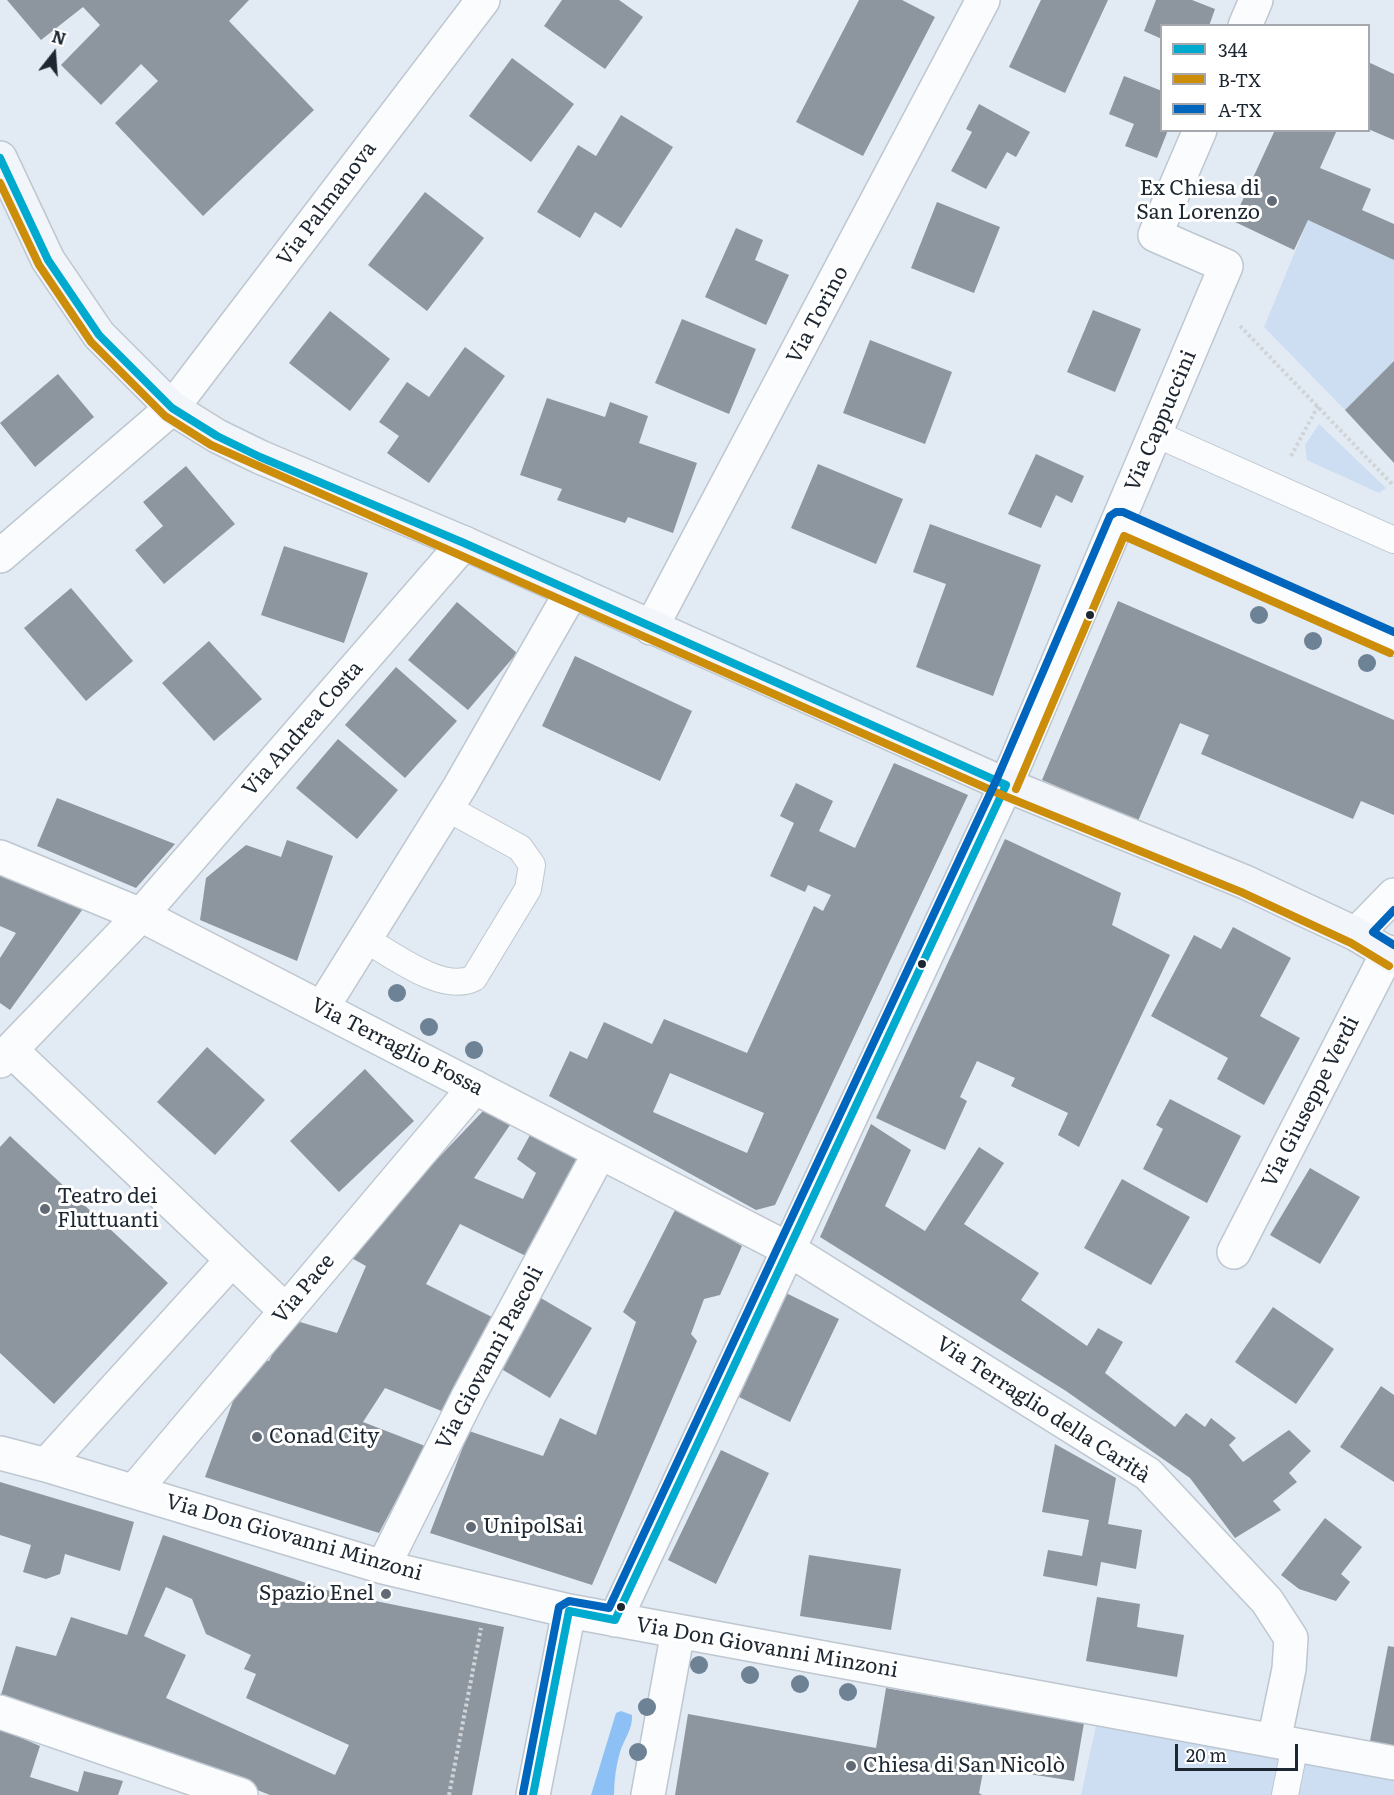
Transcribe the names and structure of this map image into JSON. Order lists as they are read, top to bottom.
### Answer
{
  "streets": {
    "street": [
      "Via Palmanova",
      "Via Torino",
      "Via Cappuccini",
      "Via Andrea Costa",
      "Via Terraglio Fossa",
      "Via Giuseppe Verdi",
      "Via Pace",
      "Via Giovanni Pascoli",
      "Via Terraglio della Carità",
      "Via Don Giovanni Minzoni"
    ]
  },
  "crossings": [
    ["Via Cappuccini", "Via Terraglio Fossa"],
    ["Via Cappuccini", "Via Terraglio della Carità"],
    ["Via Cappuccini", "Via Don Giovanni Minzoni"],
    ["Via Andrea Costa", "Via Terraglio Fossa"],
    ["Via Terraglio Fossa", "Via Pace"],
    ["Via Terraglio Fossa", "Via Giovanni Pascoli"],
    ["Via Terraglio Fossa", "Via Terraglio della Carità"],
    ["Via Pace", "Via Don Giovanni Minzoni"],
    ["Via Giovanni Pascoli", "Via Don Giovanni Minzoni"],
    ["Via Terraglio della Carità", "Via Don Giovanni Minzoni"]
  ],
  "places": [
    "Ex Chiesa di San Lorenzo",
    "Teatro dei Fluttuanti",
    "Conad City",
    "UnipolSai",
    "Spazio Enel",
    "Chiesa di San Nicolò"
  ],
  "lines": ["transit line 344", "transit line B-TX", "transit line A-TX"],
  "legend": ["344", "B-TX", "A-TX"],
  "scale_bar": "20 m",
  "north": "top"
}
